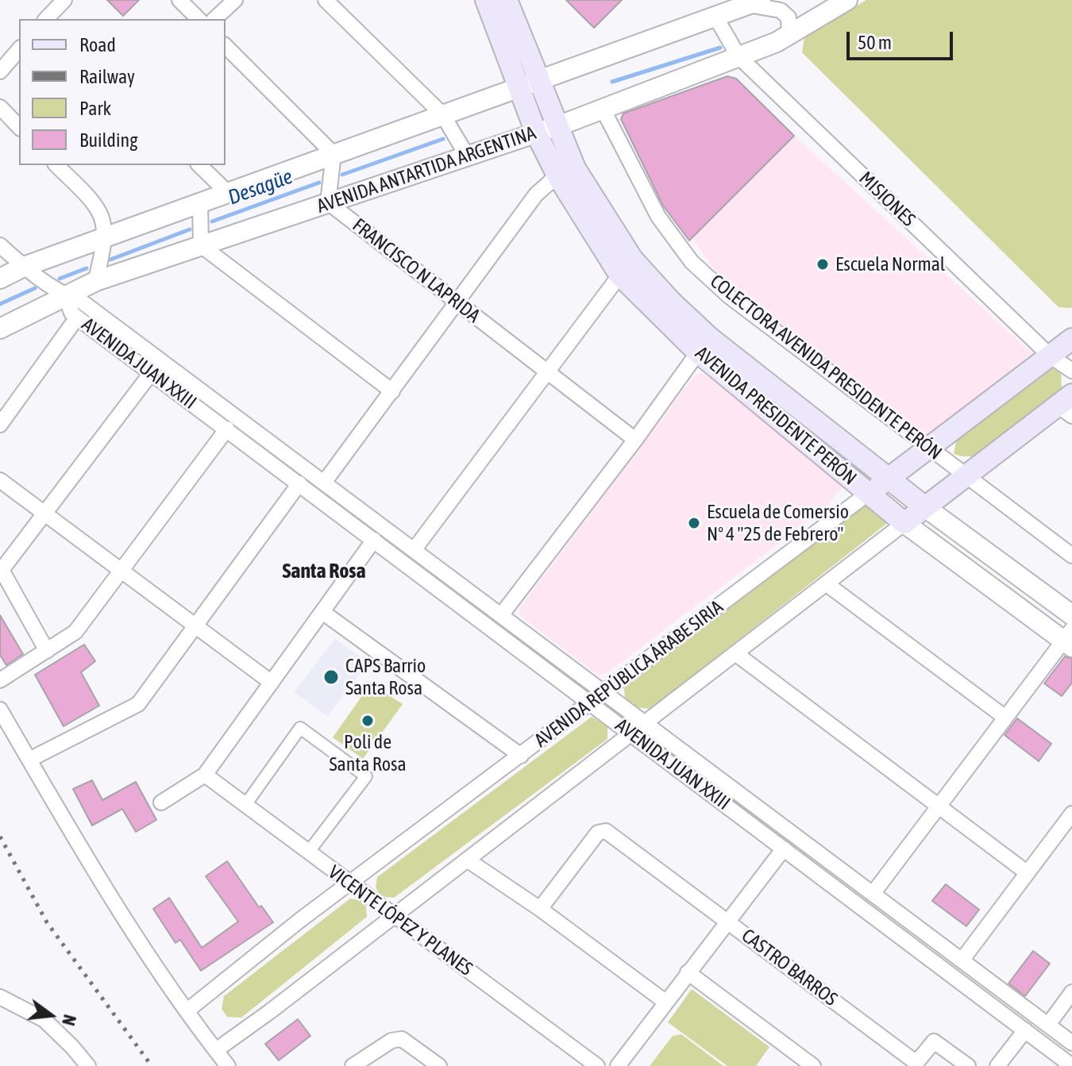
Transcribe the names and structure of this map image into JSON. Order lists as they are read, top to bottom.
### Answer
{
  "streets": {
    "main road": ["AVENIDA PRESIDENTE PERÓN", "AVENIDA REPÚBLICA ÁRABE SIRIA"],
    "street": [
      "AVENIDA ANTARTIDA ARGENTINA",
      "MISIONES",
      "FRANCISCO N LAPRIDA",
      "AVENIDA JUAN XXIII",
      "COLECTORA AVENIDA PRESIDENTE PERÓN",
      "VICENTE LÓPEZ Y PLANES",
      "CASTRO BARROS"
    ]
  },
  "crossings": [
    ["AVENIDA ANTARTIDA ARGENTINA", "MISIONES"],
    ["AVENIDA ANTARTIDA ARGENTINA", "FRANCISCO N LAPRIDA"],
    ["AVENIDA ANTARTIDA ARGENTINA", "AVENIDA JUAN XXIII"],
    ["AVENIDA ANTARTIDA ARGENTINA", "COLECTORA AVENIDA PRESIDENTE PERÓN"],
    ["AVENIDA ANTARTIDA ARGENTINA", "AVENIDA PRESIDENTE PERÓN"],
    ["MISIONES", "AVENIDA REPÚBLICA ÁRABE SIRIA"],
    ["AVENIDA JUAN XXIII", "AVENIDA REPÚBLICA ÁRABE SIRIA"],
    ["COLECTORA AVENIDA PRESIDENTE PERÓN", "AVENIDA REPÚBLICA ÁRABE SIRIA"],
    ["AVENIDA PRESIDENTE PERÓN", "AVENIDA REPÚBLICA ÁRABE SIRIA"],
    ["AVENIDA REPÚBLICA ÁRABE SIRIA", "VICENTE LÓPEZ Y PLANES"]
  ],
  "districts": ["Santa Rosa"],
  "water": ["Desagüe"],
  "places": [
    "Escuela Normal",
    "Escuela de Comersio Nº 4 \"25 de Febrero\"",
    "CAPS Barrio Santa Rosa",
    "Poli de Santa Rosa"
  ],
  "legend": [
    "Road",
    "Railway",
    "Park",
    "Building"
  ],
  "scale_bar": "50 m",
  "north": "right"
}
